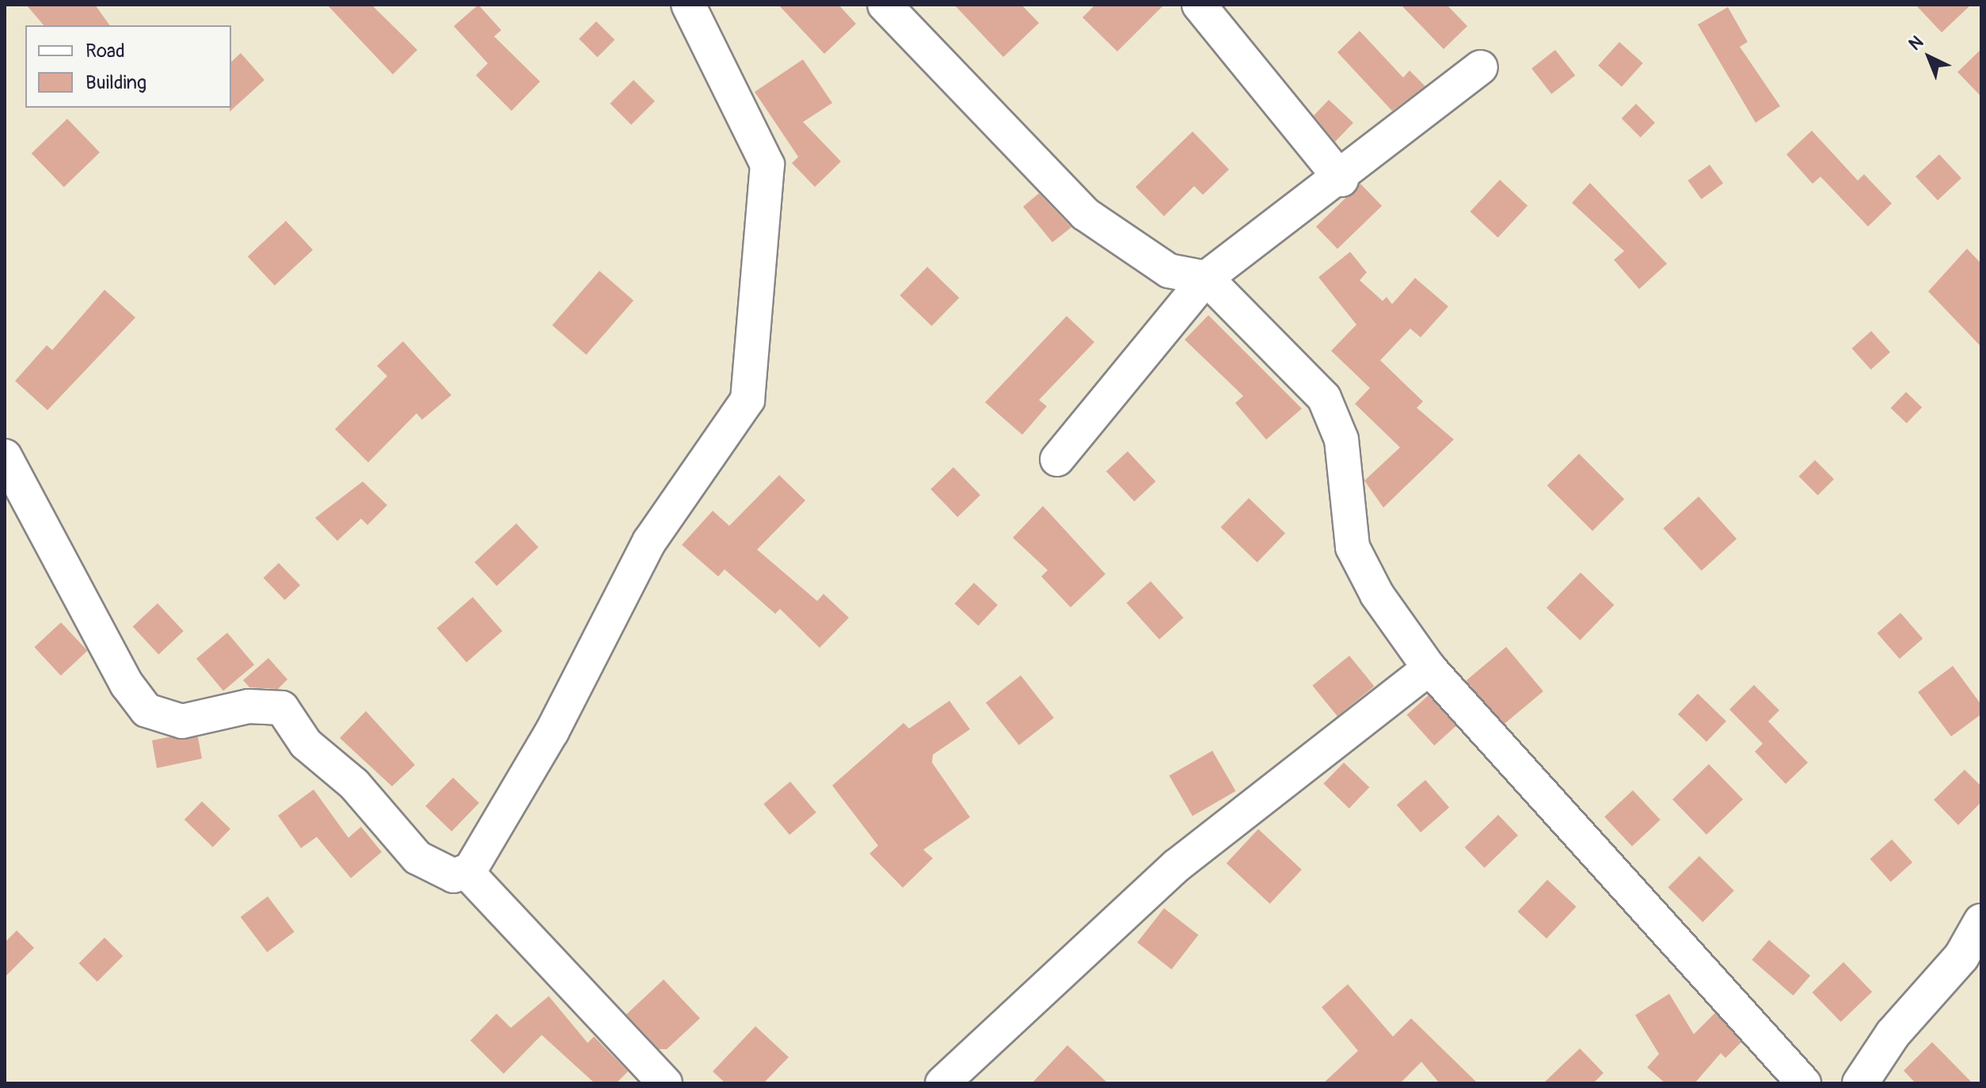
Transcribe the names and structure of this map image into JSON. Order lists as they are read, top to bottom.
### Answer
{
  "legend": ["Road", "Building"],
  "north": "top left"
}
